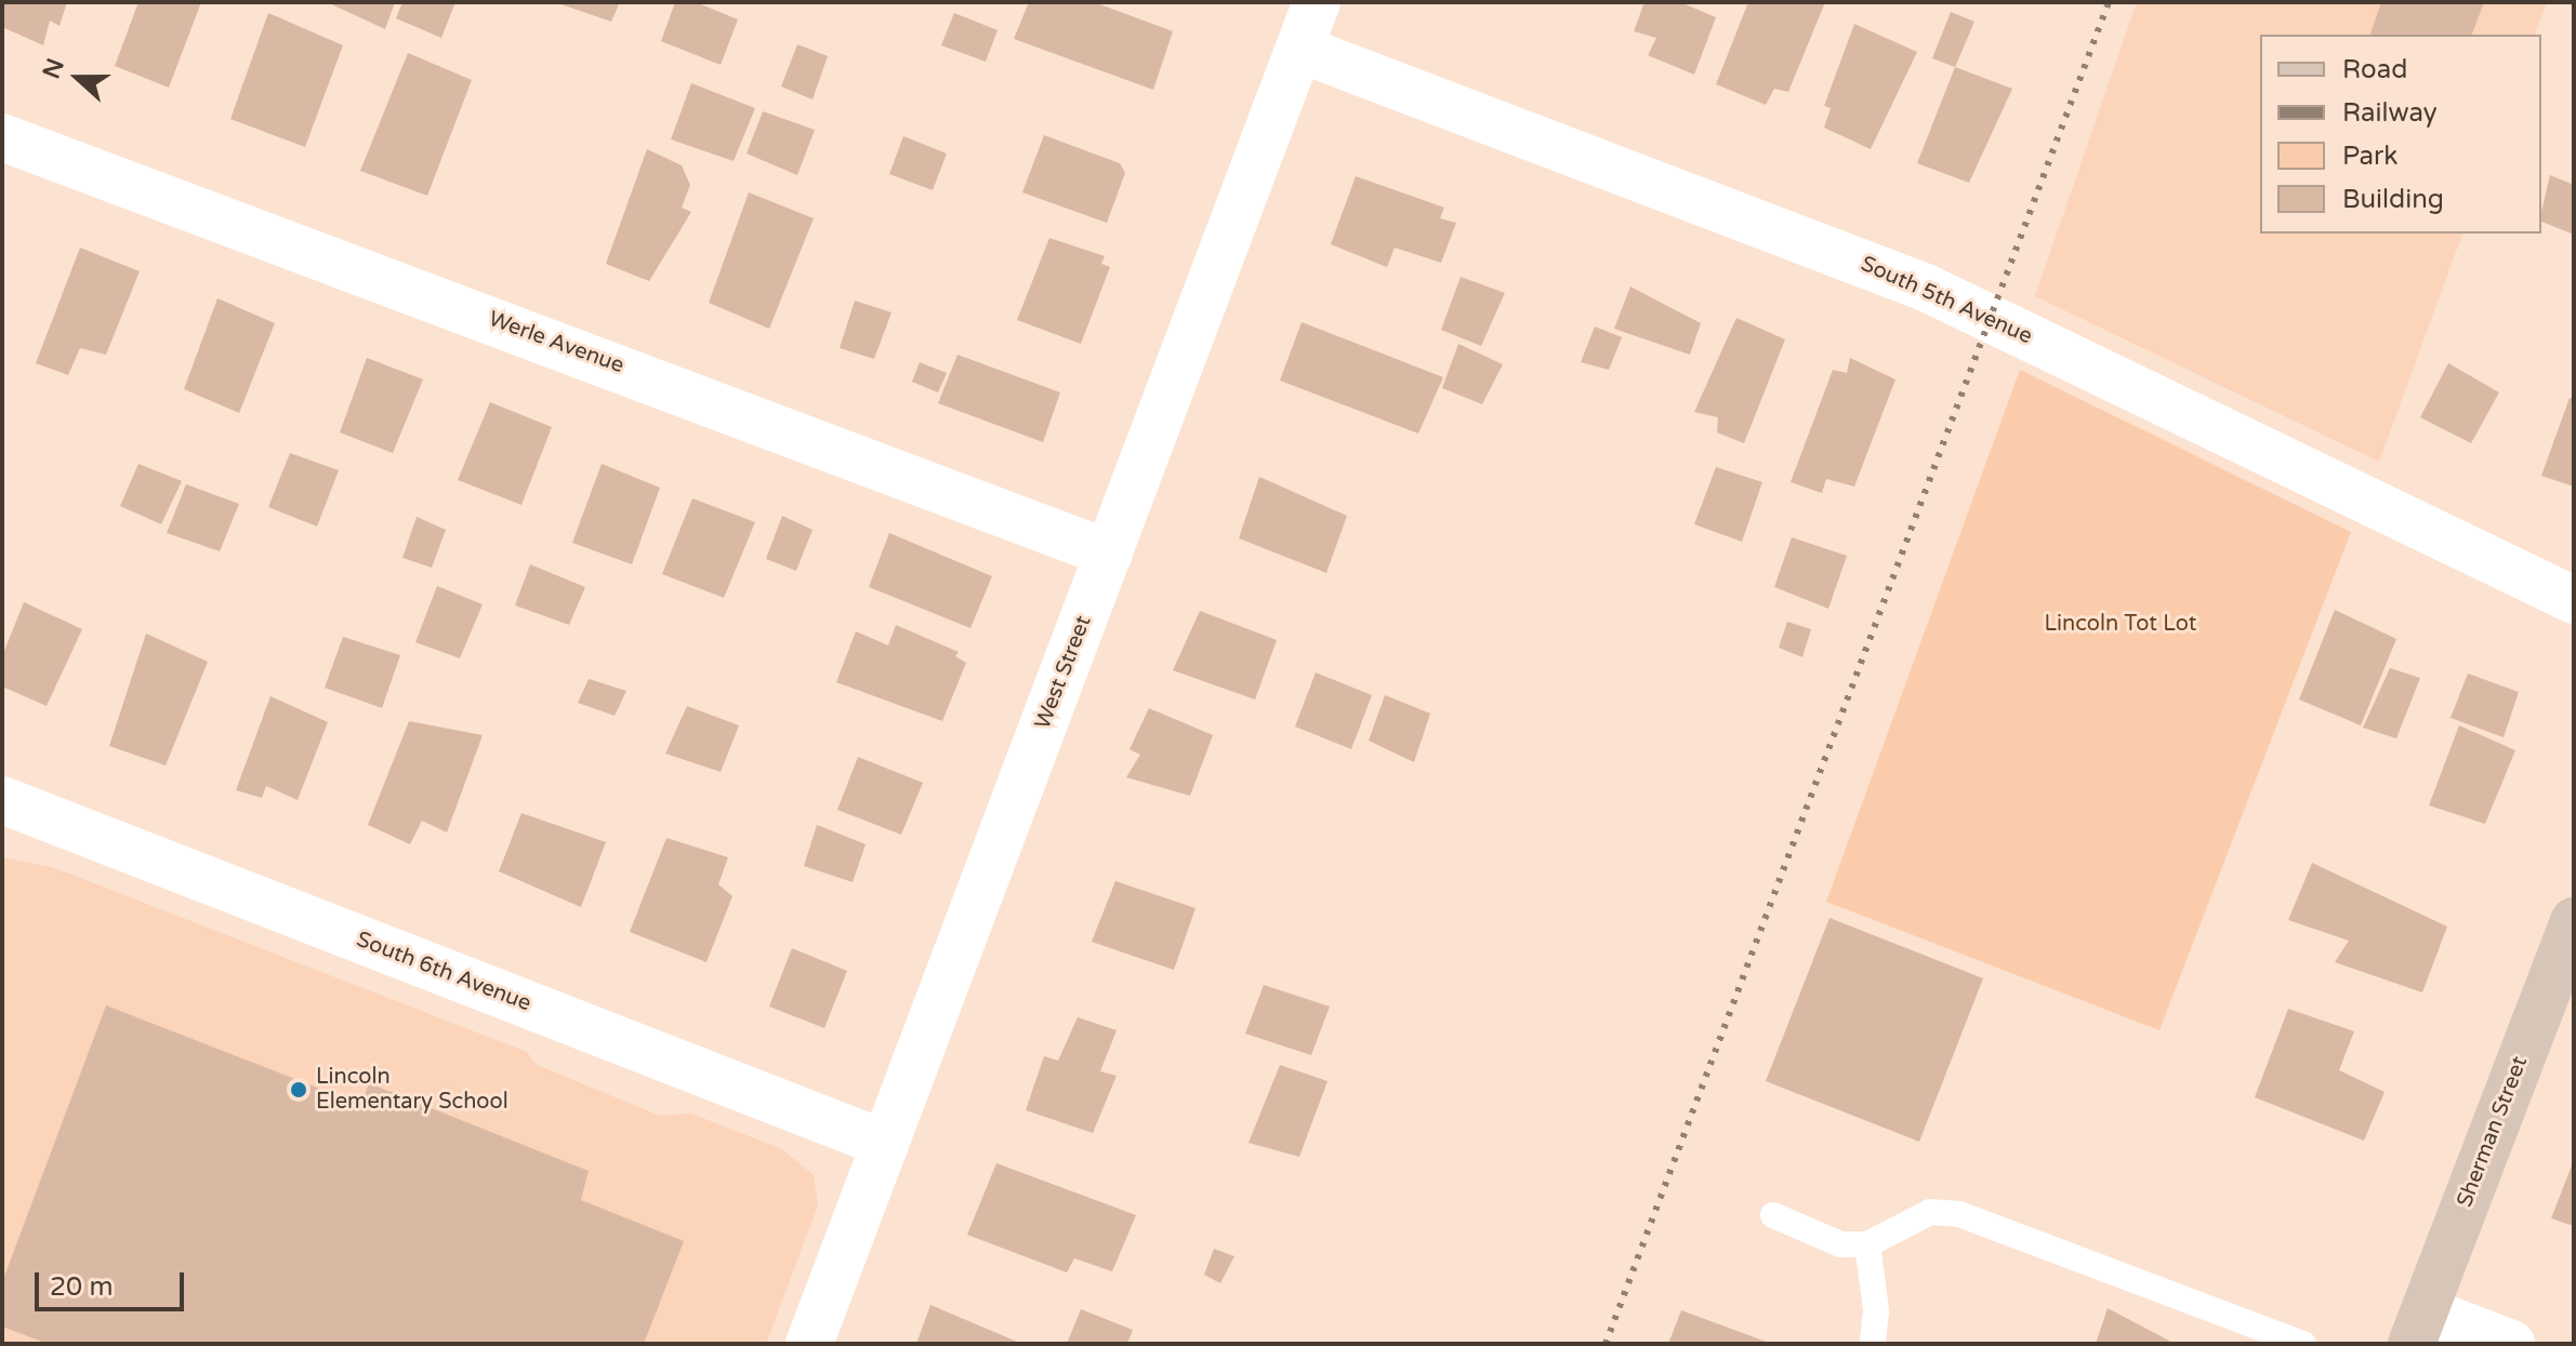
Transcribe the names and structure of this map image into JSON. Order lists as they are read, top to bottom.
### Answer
{
  "streets": {
    "street": [
      "South 5th Avenue",
      "Werle Avenue",
      "West Street",
      "South 6th Avenue",
      "Sherman Street"
    ]
  },
  "crossings": [
    ["South 5th Avenue", "West Street"],
    ["Werle Avenue", "West Street"],
    ["West Street", "South 6th Avenue"]
  ],
  "parks": ["Lincoln Tot Lot"],
  "places": ["Lincoln Elementary School"],
  "legend": [
    "Road",
    "Railway",
    "Park",
    "Building"
  ],
  "scale_bar": "20 m",
  "north": "left"
}
